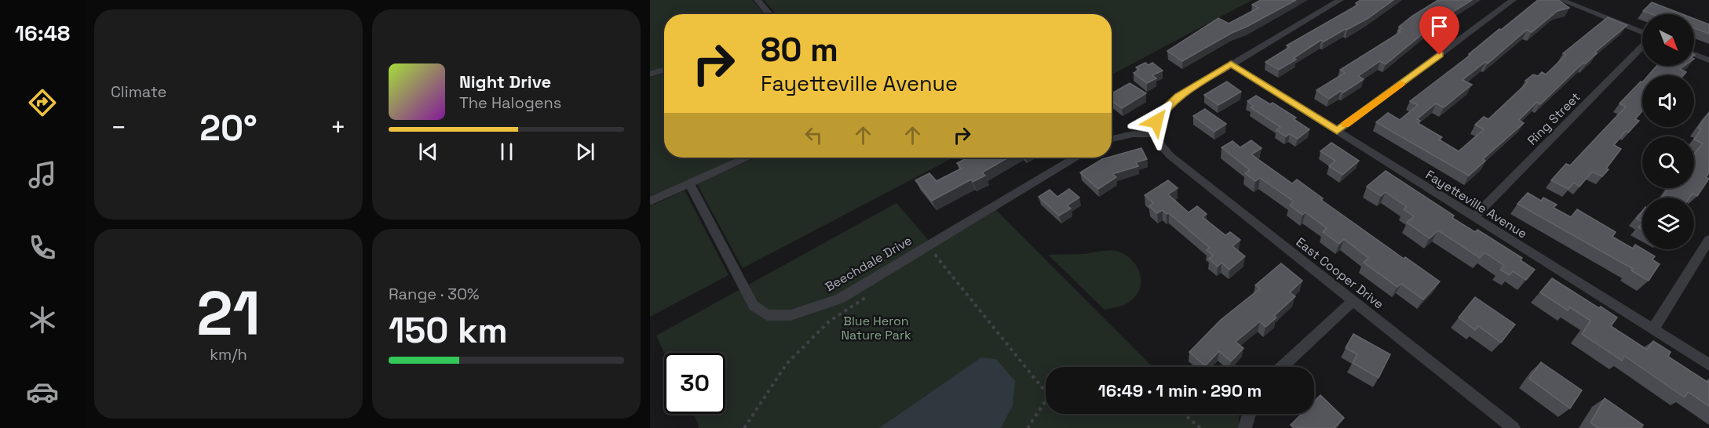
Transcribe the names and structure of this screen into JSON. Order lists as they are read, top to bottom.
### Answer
{
  "streets": {
    "street": [
      "Ring Street",
      "Fayetteville Avenue",
      "Beechdale Drive",
      "East Cooper Drive"
    ]
  },
  "crossings": [
    ["Ring Street", "Fayetteville Avenue"]
  ],
  "parks": ["Blue Heron Nature Park"],
  "north": "bottom right",
  "page": {
    "tabs": "16:48",
    "tile": [
      "Climate",
      ["21", "km/h"],
      ["Range · 30%", "150 km"]
    ],
    "turn": ["80 m", "Fayetteville Avenue"],
    "song": ["Night Drive", "The Halogens"],
    "heat": ["−", "20°", "+"],
    "limit": "30",
    "trip": "16:49 · 1 min · 290 m"
  }
}
